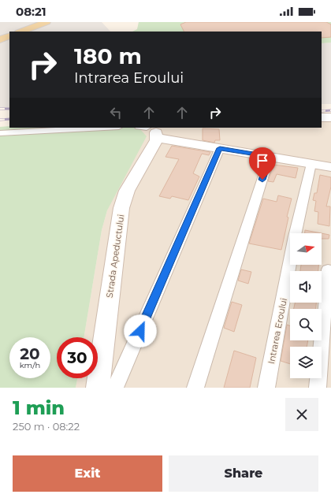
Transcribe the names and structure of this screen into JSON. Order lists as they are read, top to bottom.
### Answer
{
  "streets": {
    "street": ["Strada Apeductului", "Intrarea Eroului"]
  },
  "north": "right",
  "page": {
    "status": "08:21",
    "turn": ["180 m", "Intrarea Eroului"],
    "speed": "20 km/h",
    "limit": "30",
    "heading": ["1 min", "250 m · 08:22"],
    "buttons": ["Exit", "Share"]
  }
}
